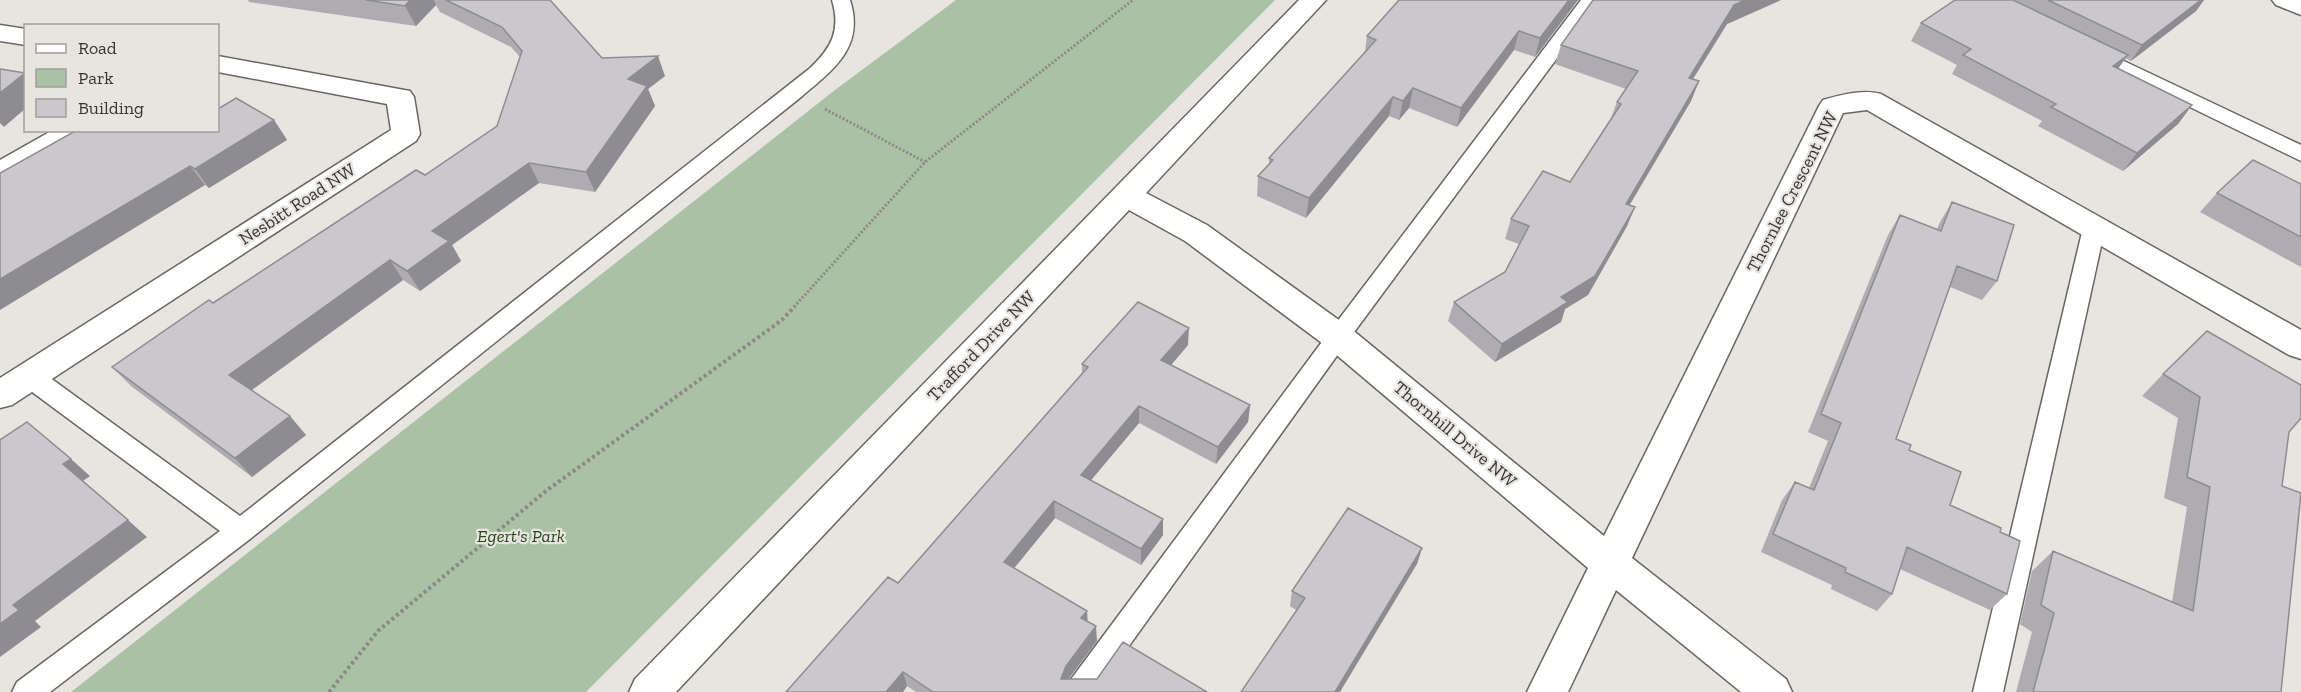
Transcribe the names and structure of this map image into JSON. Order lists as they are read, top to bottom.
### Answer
{
  "streets": {
    "street": [
      "Thornlee Crescent NW",
      "Nesbitt Road NW",
      "Trafford Drive NW",
      "Thornhill Drive NW"
    ]
  },
  "crossings": [
    ["Thornlee Crescent NW", "Thornhill Drive NW"],
    ["Trafford Drive NW", "Thornhill Drive NW"]
  ],
  "parks": ["Egert's Park"],
  "legend": ["Road", "Park", "Building"]
}
